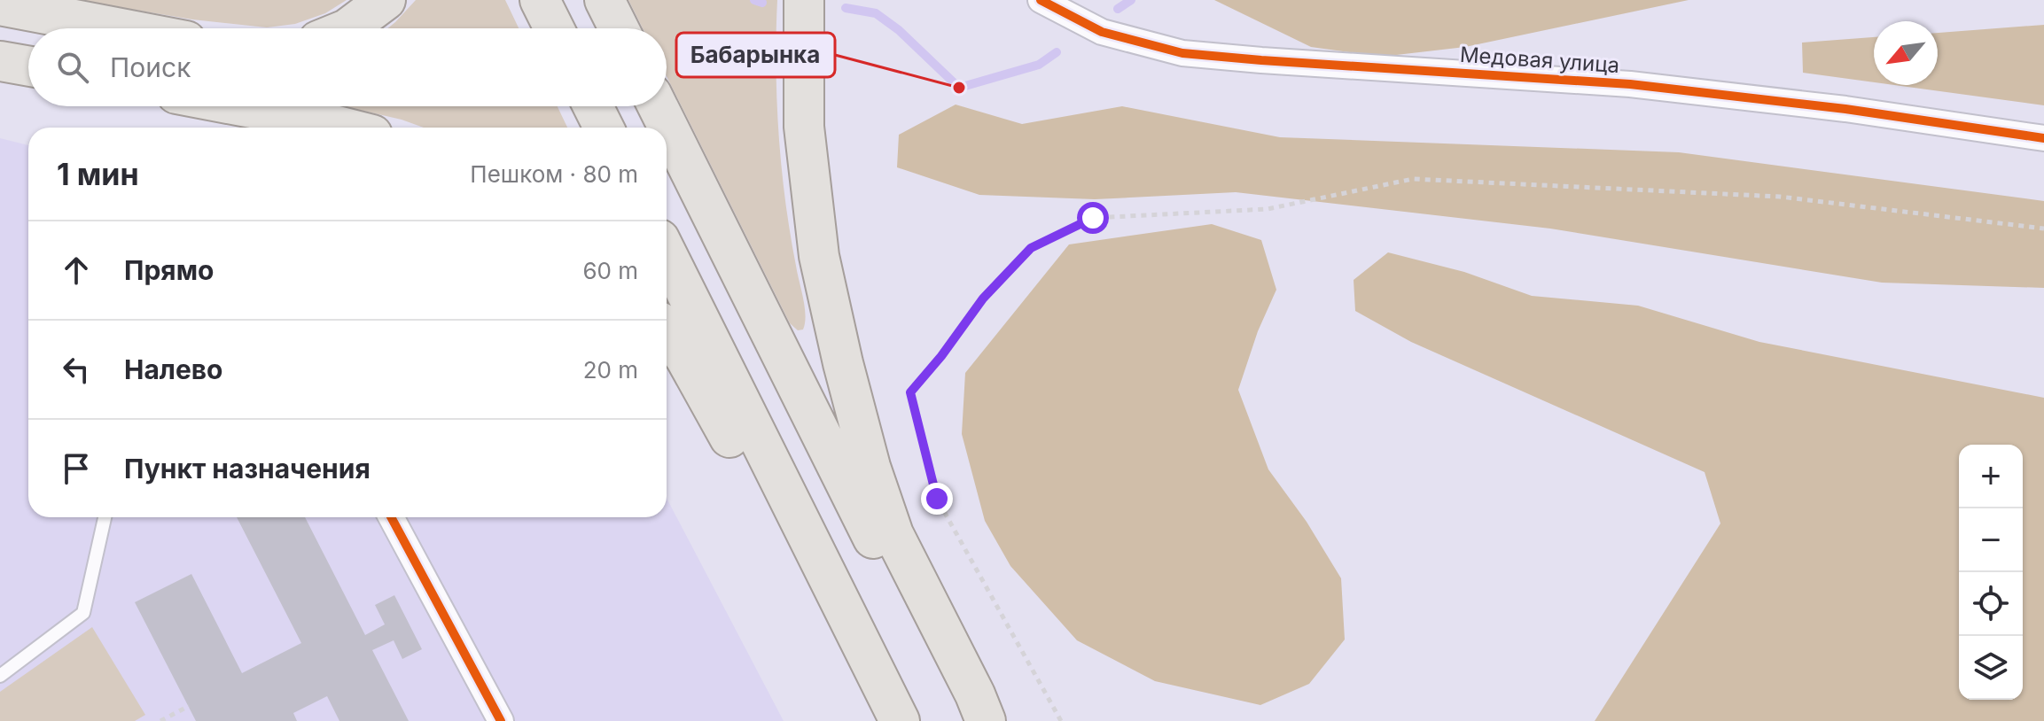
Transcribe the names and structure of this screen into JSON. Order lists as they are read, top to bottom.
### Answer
{
  "streets": {
    "street": ["Медовая улица"]
  },
  "places": ["Бабарынка"],
  "north": "bottom left",
  "page": {
    "search": "Поиск",
    "heading": ["1 мин", "Пешком · 80 m"],
    "list": [
      ["Прямо", "60 m"],
      ["Налево", "20 m"],
      "Пункт назначения"
    ],
    "map_buttons": ["+", "−"]
  }
}
